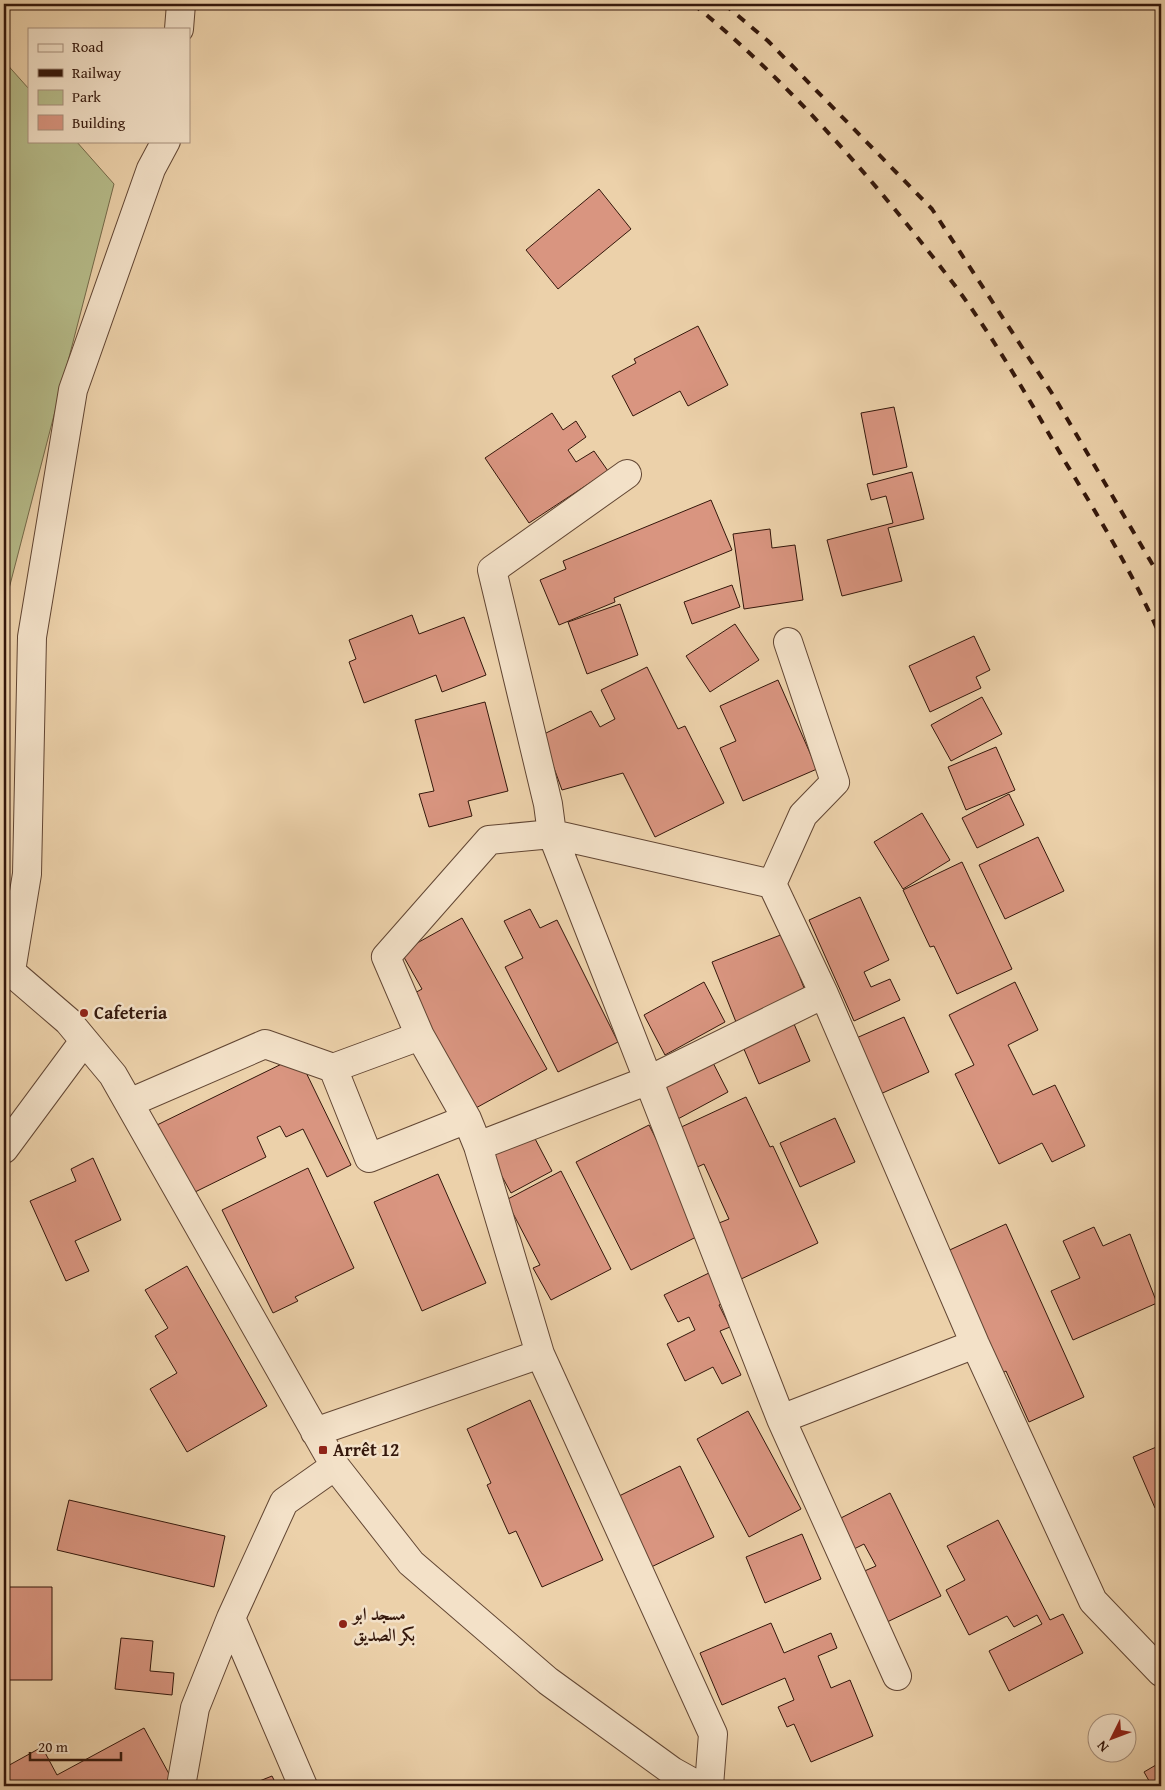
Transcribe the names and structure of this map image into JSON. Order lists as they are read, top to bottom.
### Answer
{
  "places": {
    "other": ["Cafeteria", "مسجد ابو بكر الصديق"],
    "transit": ["Arrêt 12"]
  },
  "legend": [
    "Road",
    "Railway",
    "Park",
    "Building"
  ],
  "scale_bar": "20 m",
  "north": "bottom left"
}
